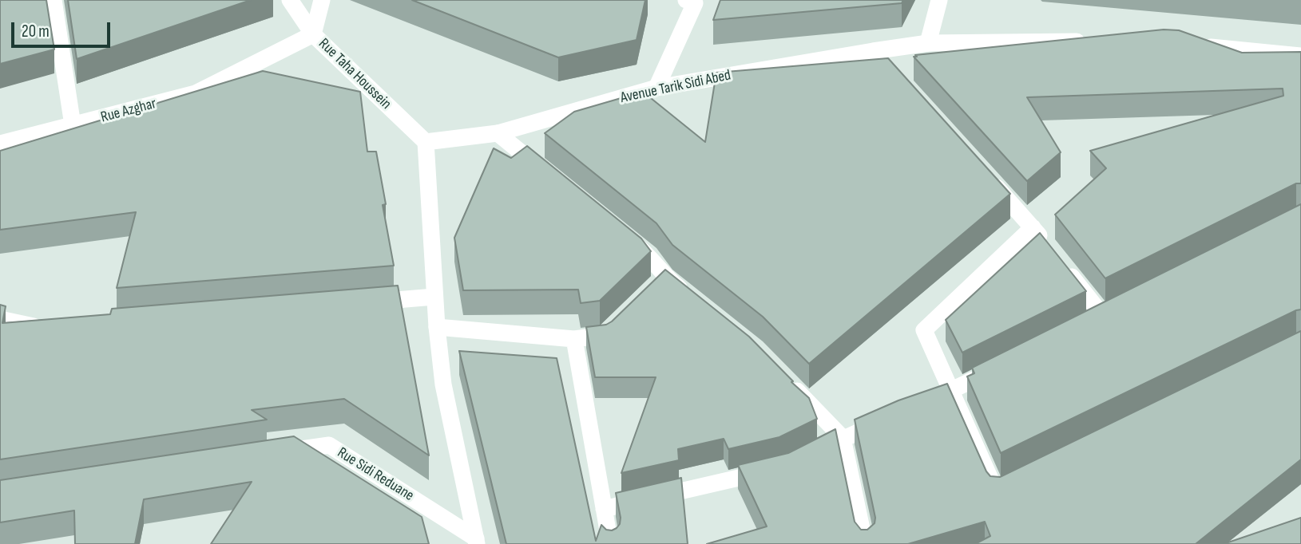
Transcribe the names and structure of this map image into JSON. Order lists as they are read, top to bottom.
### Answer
{
  "streets": {
    "street": [
      "Rue Taha Houssein",
      "Avenue Tarik Sidi Abed",
      "Rue Azghar",
      "Rue Sidi Reduane"
    ]
  },
  "crossings": [
    ["Rue Taha Houssein", "Avenue Tarik Sidi Abed"],
    ["Rue Taha Houssein", "Rue Azghar"]
  ],
  "scale_bar": "20 m"
}
